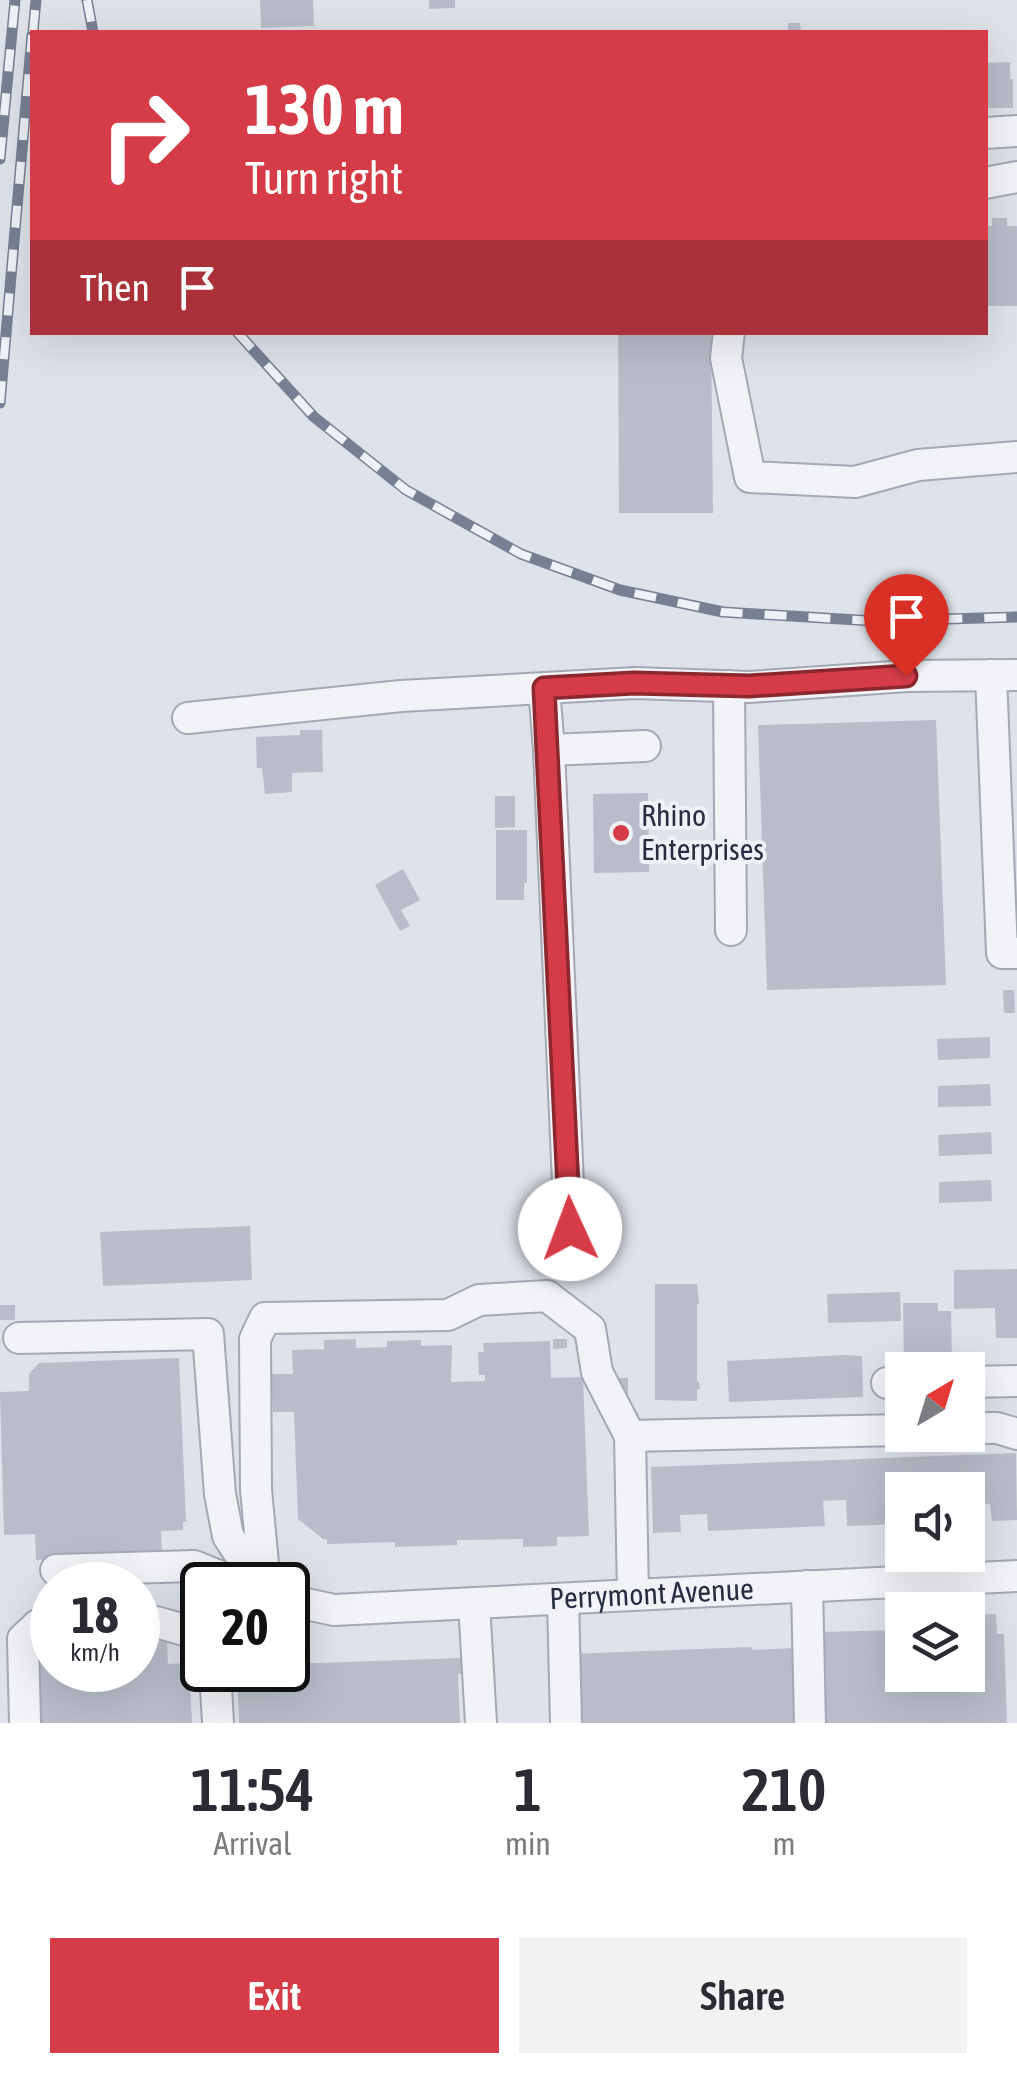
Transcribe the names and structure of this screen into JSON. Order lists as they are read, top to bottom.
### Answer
{
  "streets": {
    "street": ["Perrymont Avenue"]
  },
  "places": ["Rhino Enterprises"],
  "north": "top right",
  "page": {
    "turn": ["130 m", "Turn right"],
    "then": "Then",
    "speed": "18 km/h",
    "limit": "20",
    "eta": [
      "11:54",
      "Arrival",
      "1",
      "min",
      "210",
      "m"
    ],
    "buttons": ["Exit", "Share"]
  }
}
